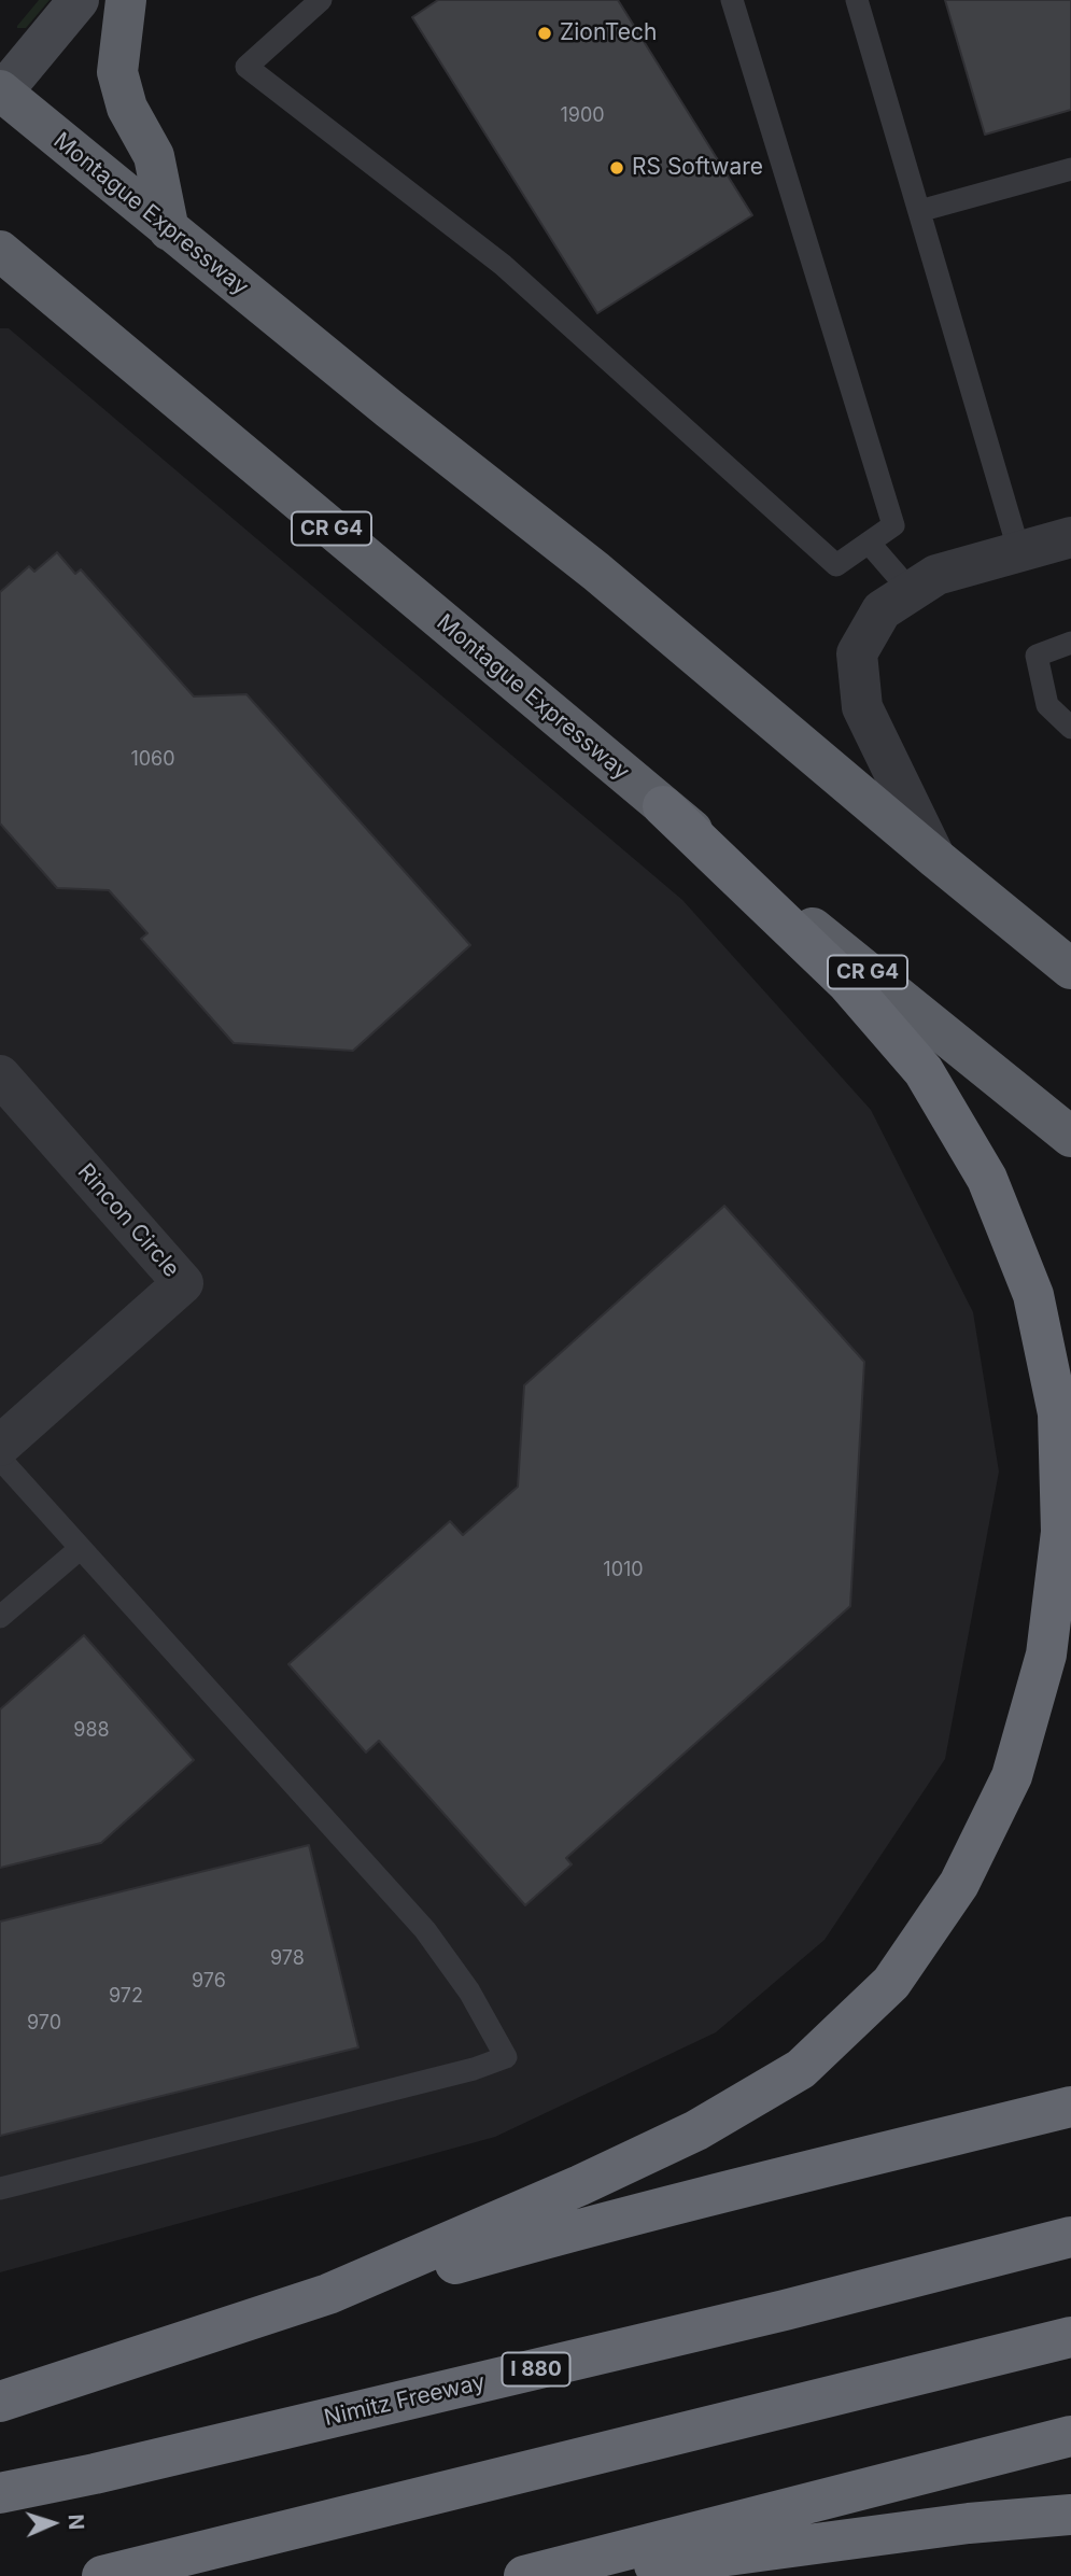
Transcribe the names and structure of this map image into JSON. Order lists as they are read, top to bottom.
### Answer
{
  "streets": {
    "highway": [
      "Montague Expressway",
      "CR G4",
      "I 880",
      "Nimitz Freeway"
    ],
    "street": ["Rincon Circle"]
  },
  "places": ["ZionTech", "RS Software"],
  "house_numbers": [
    "1900",
    "1060",
    "1010",
    "988",
    "978",
    "976",
    "972",
    "970"
  ],
  "north": "right"
}
